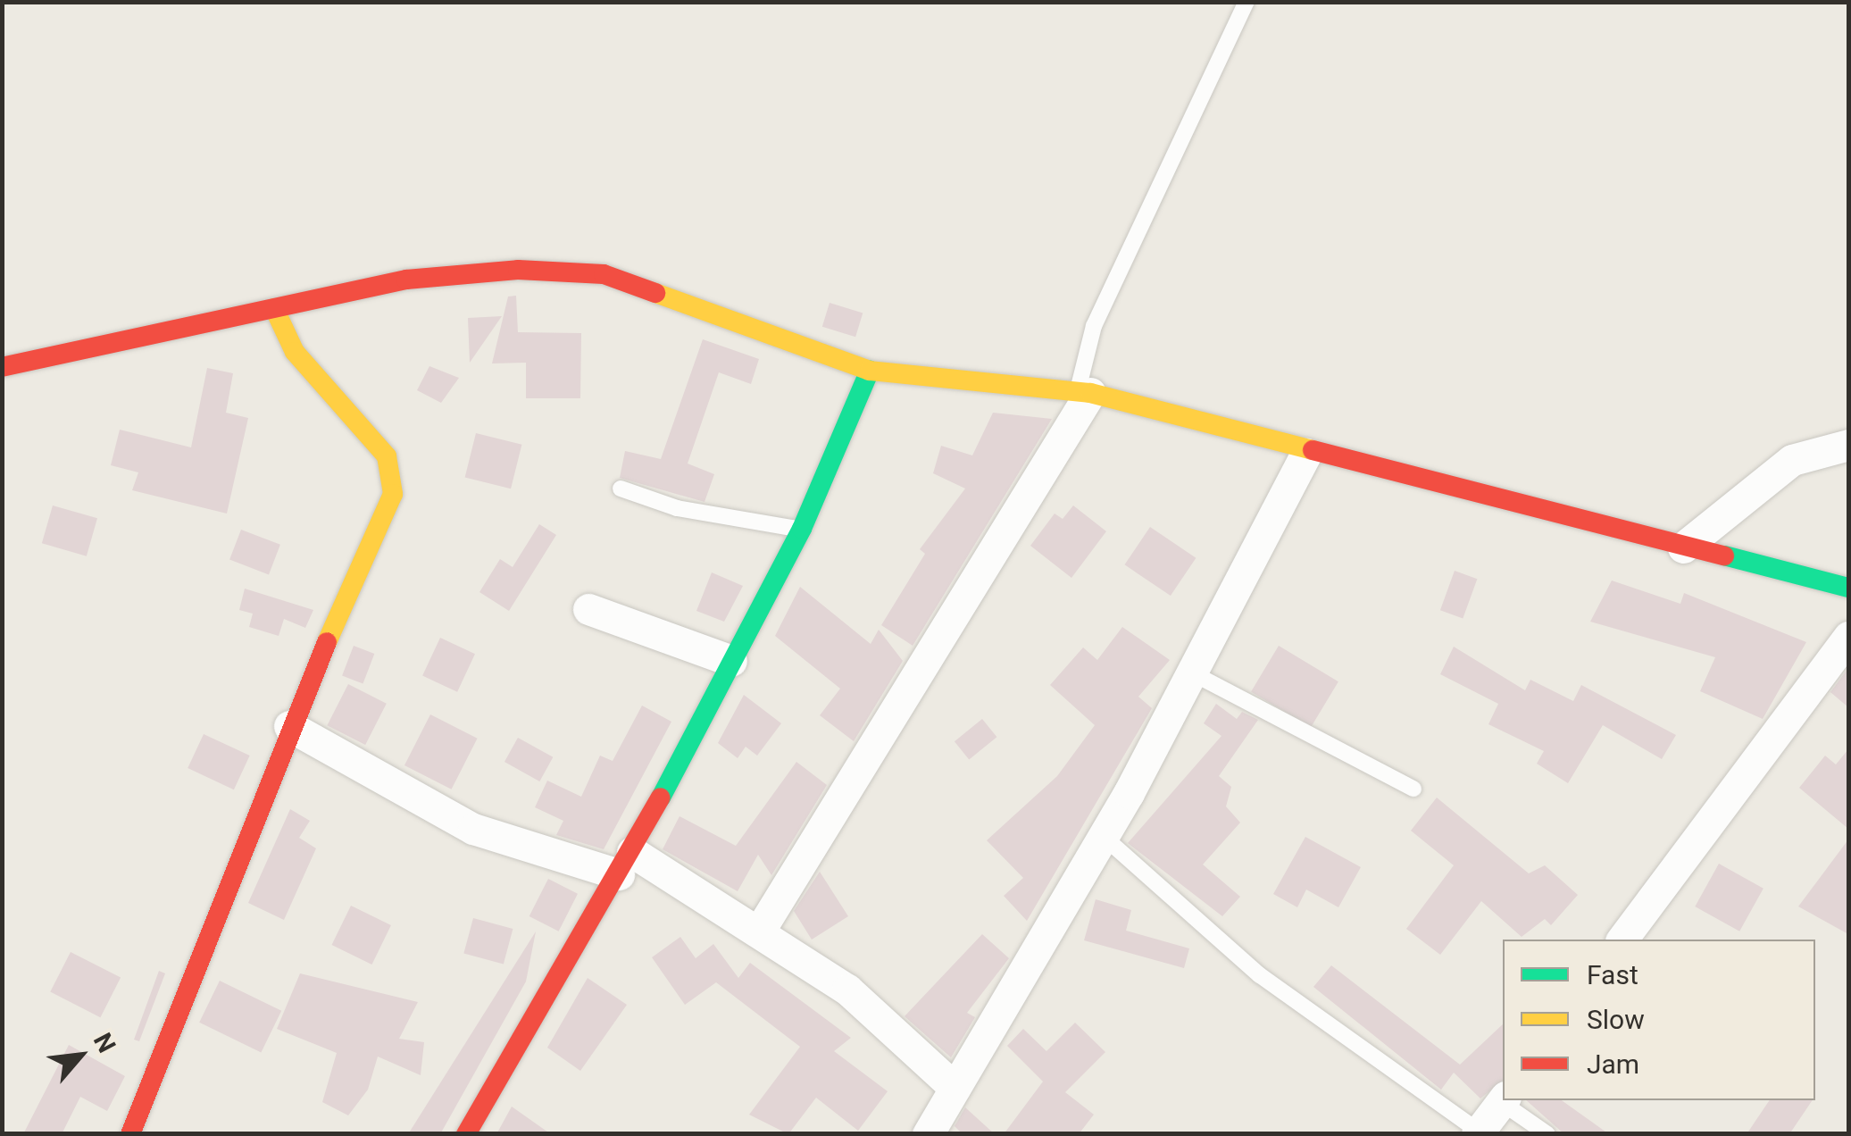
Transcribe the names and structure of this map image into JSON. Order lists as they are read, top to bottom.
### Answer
{
  "legend": ["Fast", "Slow", "Jam"],
  "north": "top right"
}
